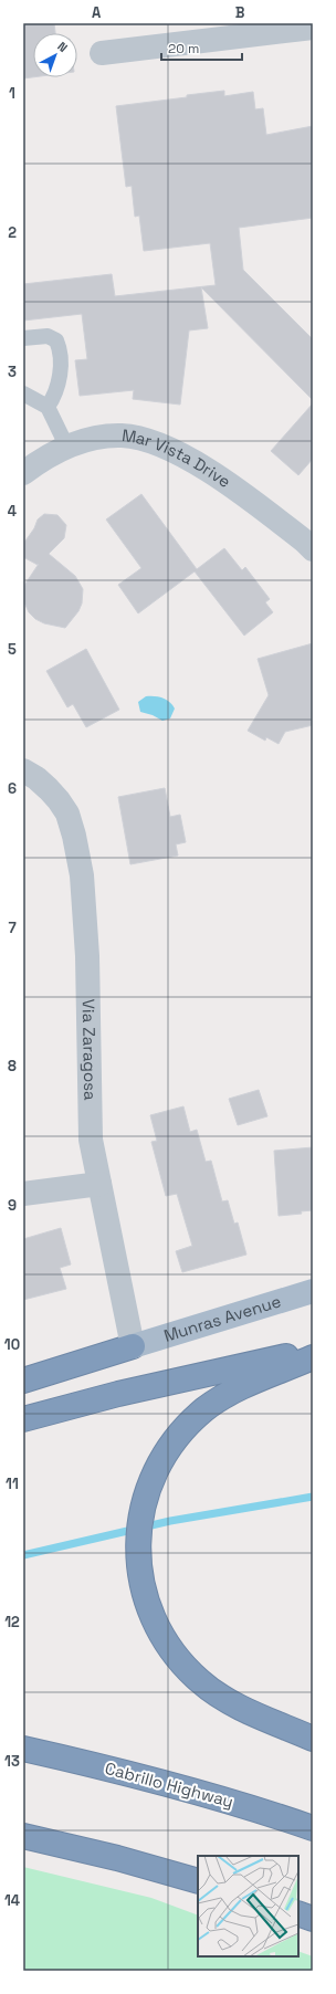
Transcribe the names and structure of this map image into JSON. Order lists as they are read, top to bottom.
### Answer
{
  "streets": {
    "highway": ["Cabrillo Highway"],
    "main road": ["Munras Avenue"],
    "street": ["Mar Vista Drive", "Via Zaragosa"]
  },
  "crossings": [
    ["Via Zaragosa", "Munras Avenue"]
  ],
  "scale_bar": "20 m",
  "north": "top right",
  "grid": {
    "columns": ["A", "B"],
    "rows": [
      "1",
      "2",
      "3",
      "4",
      "5",
      "6",
      "7",
      "8",
      "9",
      "10",
      "11",
      "12",
      "13",
      "14"
    ]
  }
}
